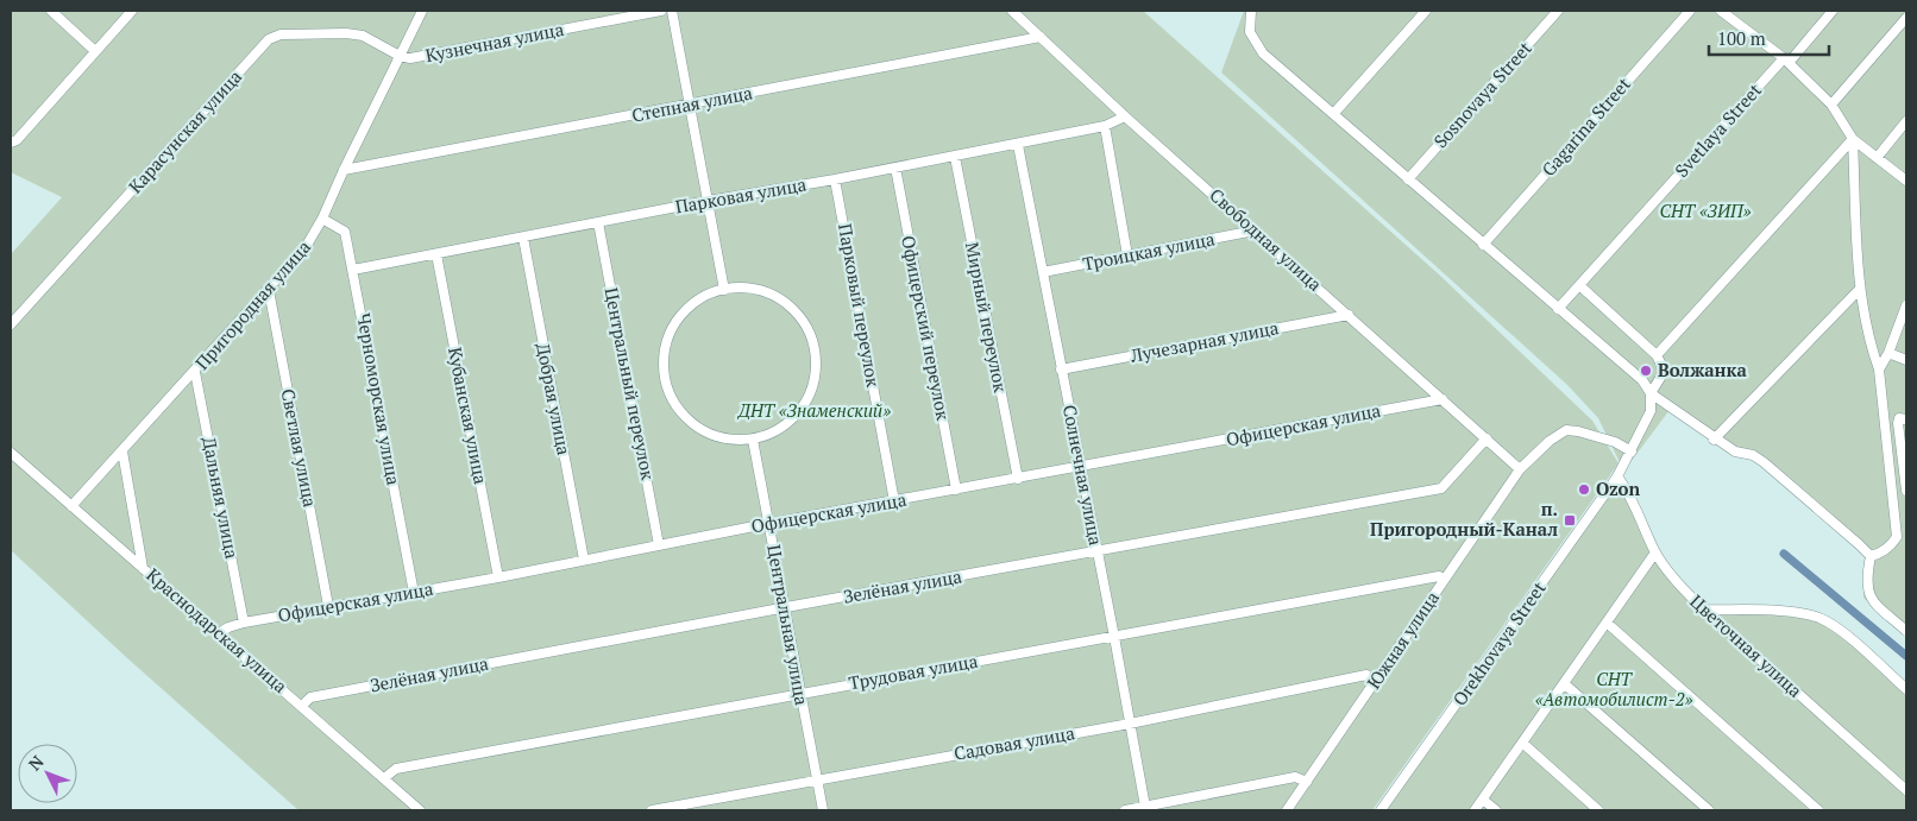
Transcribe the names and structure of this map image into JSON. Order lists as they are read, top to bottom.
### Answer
{
  "streets": {
    "street": [
      "Кузнечная улица",
      "Sosnovaya Street",
      "Степная улица",
      "Gagarina Street",
      "Svetlaya Street",
      "Карасунская улица",
      "Парковая улица",
      "Свободная улица",
      "Троицкая улица",
      "Пригородная улица",
      "Парковый переулок",
      "Мирный переулок",
      "Офицерский переулок",
      "Лучезарная улица",
      "Центральный переулок",
      "Черноморская улица",
      "Добрая улица",
      "Кубанская улица",
      "Офицерская улица",
      "Светлая улица",
      "Солнечная улица",
      "Дальняя улица",
      "Зелёная улица",
      "Центральная улица",
      "Краснодарская улица",
      "Южная улица",
      "Orekhovaya Street",
      "Цветочная улица",
      "Трудовая улица",
      "Садовая улица"
    ]
  },
  "crossings": [
    ["Кузнечная улица", "Карасунская улица"],
    ["Кузнечная улица", "Пригородная улица"],
    ["Степная улица", "Свободная улица"],
    ["Степная улица", "Пригородная улица"],
    ["Карасунская улица", "Пригородная улица"],
    ["Парковая улица", "Свободная улица"],
    ["Парковая улица", "Парковый переулок"],
    ["Парковая улица", "Мирный переулок"],
    ["Парковая улица", "Офицерский переулок"],
    ["Парковая улица", "Центральный переулок"],
    ["Парковая улица", "Черноморская улица"],
    ["Парковая улица", "Добрая улица"],
    ["Парковая улица", "Кубанская улица"],
    ["Парковая улица", "Солнечная улица"],
    ["Свободная улица", "Троицкая улица"],
    ["Свободная улица", "Лучезарная улица"],
    ["Свободная улица", "Офицерская улица"],
    ["Свободная улица", "Зелёная улица"],
    ["Свободная улица", "Южная улица"],
    ["Троицкая улица", "Солнечная улица"],
    ["Пригородная улица", "Черноморская улица"],
    ["Пригородная улица", "Светлая улица"],
    ["Пригородная улица", "Дальняя улица"],
    ["Пригородная улица", "Краснодарская улица"],
    ["Парковый переулок", "Офицерская улица"],
    ["Мирный переулок", "Офицерская улица"],
    ["Офицерский переулок", "Офицерская улица"],
    ["Лучезарная улица", "Солнечная улица"],
    ["Центральный переулок", "Офицерская улица"],
    ["Черноморская улица", "Офицерская улица"],
    ["Добрая улица", "Офицерская улица"],
    ["Кубанская улица", "Офицерская улица"],
    ["Офицерская улица", "Светлая улица"],
    ["Офицерская улица", "Солнечная улица"],
    ["Офицерская улица", "Дальняя улица"],
    ["Офицерская улица", "Центральная улица"],
    ["Офицерская улица", "Краснодарская улица"],
    ["Солнечная улица", "Зелёная улица"],
    ["Солнечная улица", "Трудовая улица"],
    ["Солнечная улица", "Садовая улица"],
    ["Зелёная улица", "Центральная улица"],
    ["Зелёная улица", "Краснодарская улица"],
    ["Центральная улица", "Трудовая улица"],
    ["Центральная улица", "Садовая улица"],
    ["Краснодарская улица", "Трудовая улица"],
    ["Южная улица", "Orekhovaya Street"],
    ["Южная улица", "Трудовая улица"],
    ["Южная улица", "Садовая улица"],
    ["Orekhovaya Street", "Цветочная улица"]
  ],
  "parks": ["СНТ «ЗИП»", "ДНТ «Знаменский»", "СНТ «Автомобилист-2»"],
  "places": {
    "other": ["Волжанка", "Ozon"],
    "transit": ["п. Пригородный-Канал"]
  },
  "scale_bar": "100 m",
  "north": "top left"
}
